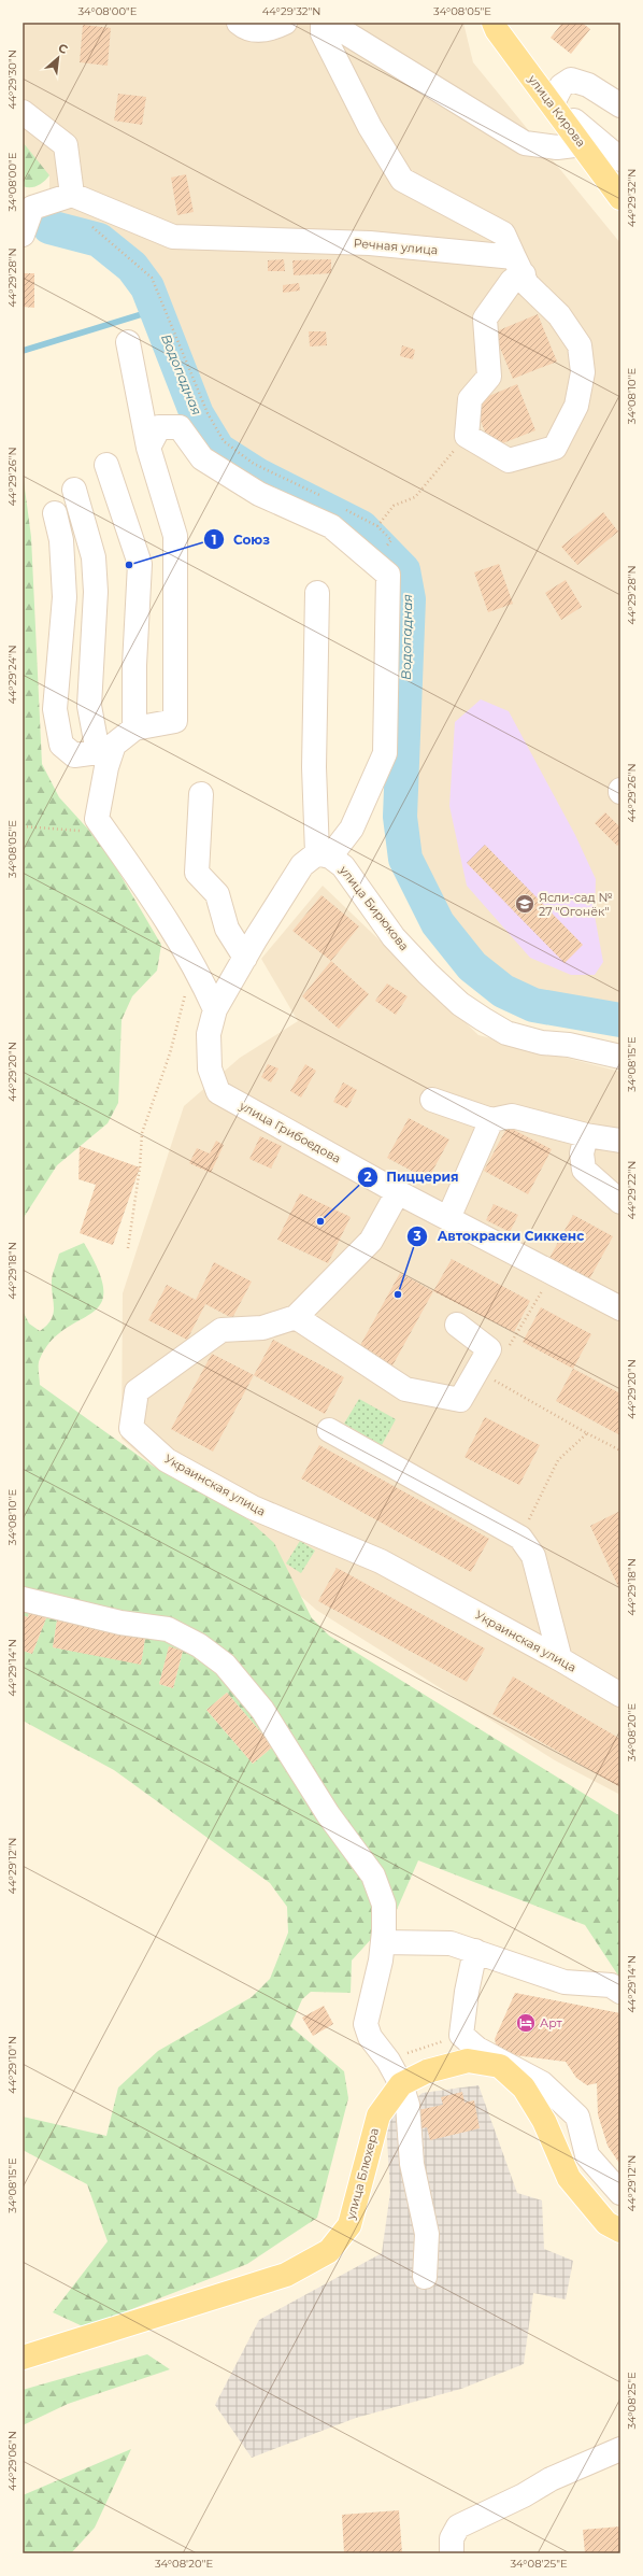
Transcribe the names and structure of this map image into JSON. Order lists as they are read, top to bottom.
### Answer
{
  "streets": {
    "main road": ["улица Кирова", "улица Блюхера"],
    "street": [
      "Речная улица",
      "улица Бирюкова",
      "улица Грибоедова",
      "Украинская улица"
    ]
  },
  "crossings": [
    ["улица Бирюкова", "улица Грибоедова"],
    ["улица Грибоедова", "Украинская улица"]
  ],
  "water": ["Водопадная"],
  "places": {
    "other": ["Союз", "Пиццерия", "Автокраски Сиккенс"],
    "school or university": ["Ясли-сад № 27 \"Огонёк\""],
    "hotel": ["Арт"]
  },
  "north": "top right",
  "coordinates": [
    "34°08'00\"E",
    "44°29'32\"N",
    "34°08'05\"E",
    "44°29'30\"N",
    "44°29'28\"N",
    "34°08'10\"E",
    "44°29'26\"N",
    "44°29'24\"N",
    "34°08'15\"E",
    "44°29'20\"N",
    "44°29'22\"N",
    "44°29'18\"N",
    "44°29'14\"N",
    "34°08'20\"E",
    "44°29'12\"N",
    "44°29'10\"N",
    "34°08'25\"E",
    "44°29'06\"N"
  ]
}
